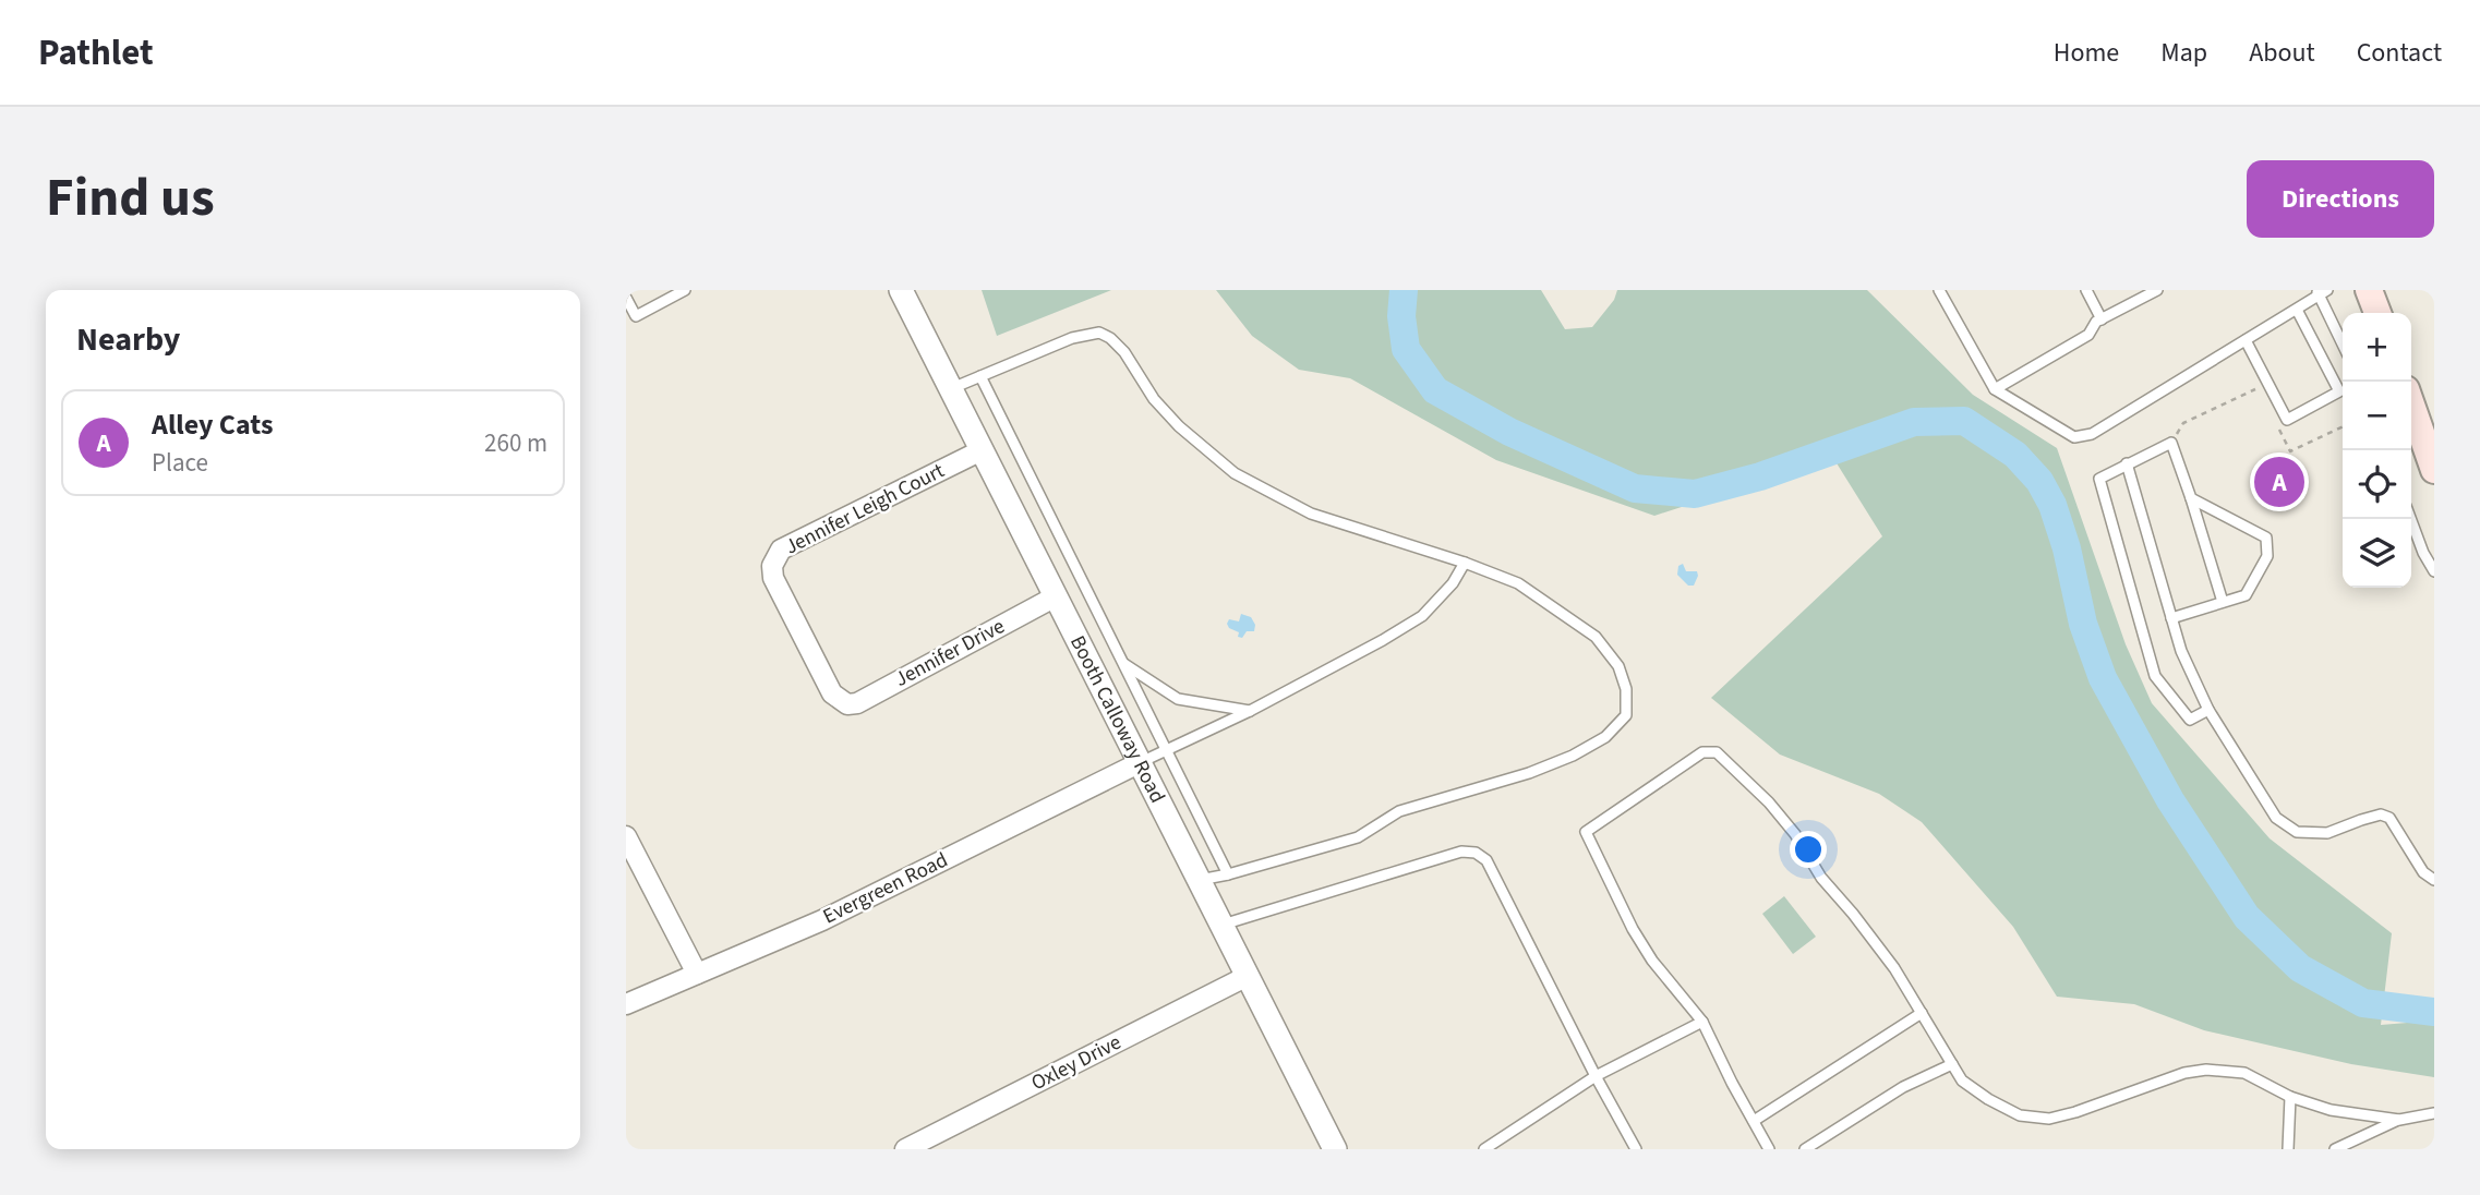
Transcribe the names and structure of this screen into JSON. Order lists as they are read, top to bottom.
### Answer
{
  "streets": {
    "street": [
      "Jennifer Leigh Court",
      "Jennifer Drive",
      "Booth Calloway Road",
      "Evergreen Road",
      "Oxley Drive"
    ]
  },
  "crossings": [
    ["Jennifer Leigh Court", "Jennifer Drive"],
    ["Jennifer Leigh Court", "Booth Calloway Road"],
    ["Jennifer Drive", "Booth Calloway Road"],
    ["Booth Calloway Road", "Evergreen Road"],
    ["Booth Calloway Road", "Oxley Drive"]
  ],
  "page": {
    "header": "Pathlet",
    "nav": [
      "Home",
      "Map",
      "About",
      "Contact"
    ],
    "title": "Find us",
    "buttons": "Directions",
    "heading": "Nearby",
    "map_buttons": ["+", "−"],
    "list": [
      {
        "mark": "A",
        "name": "Alley Cats",
        "note": "Place",
        "value": "260 m"
      }
    ],
    "pins": "A"
  }
}
